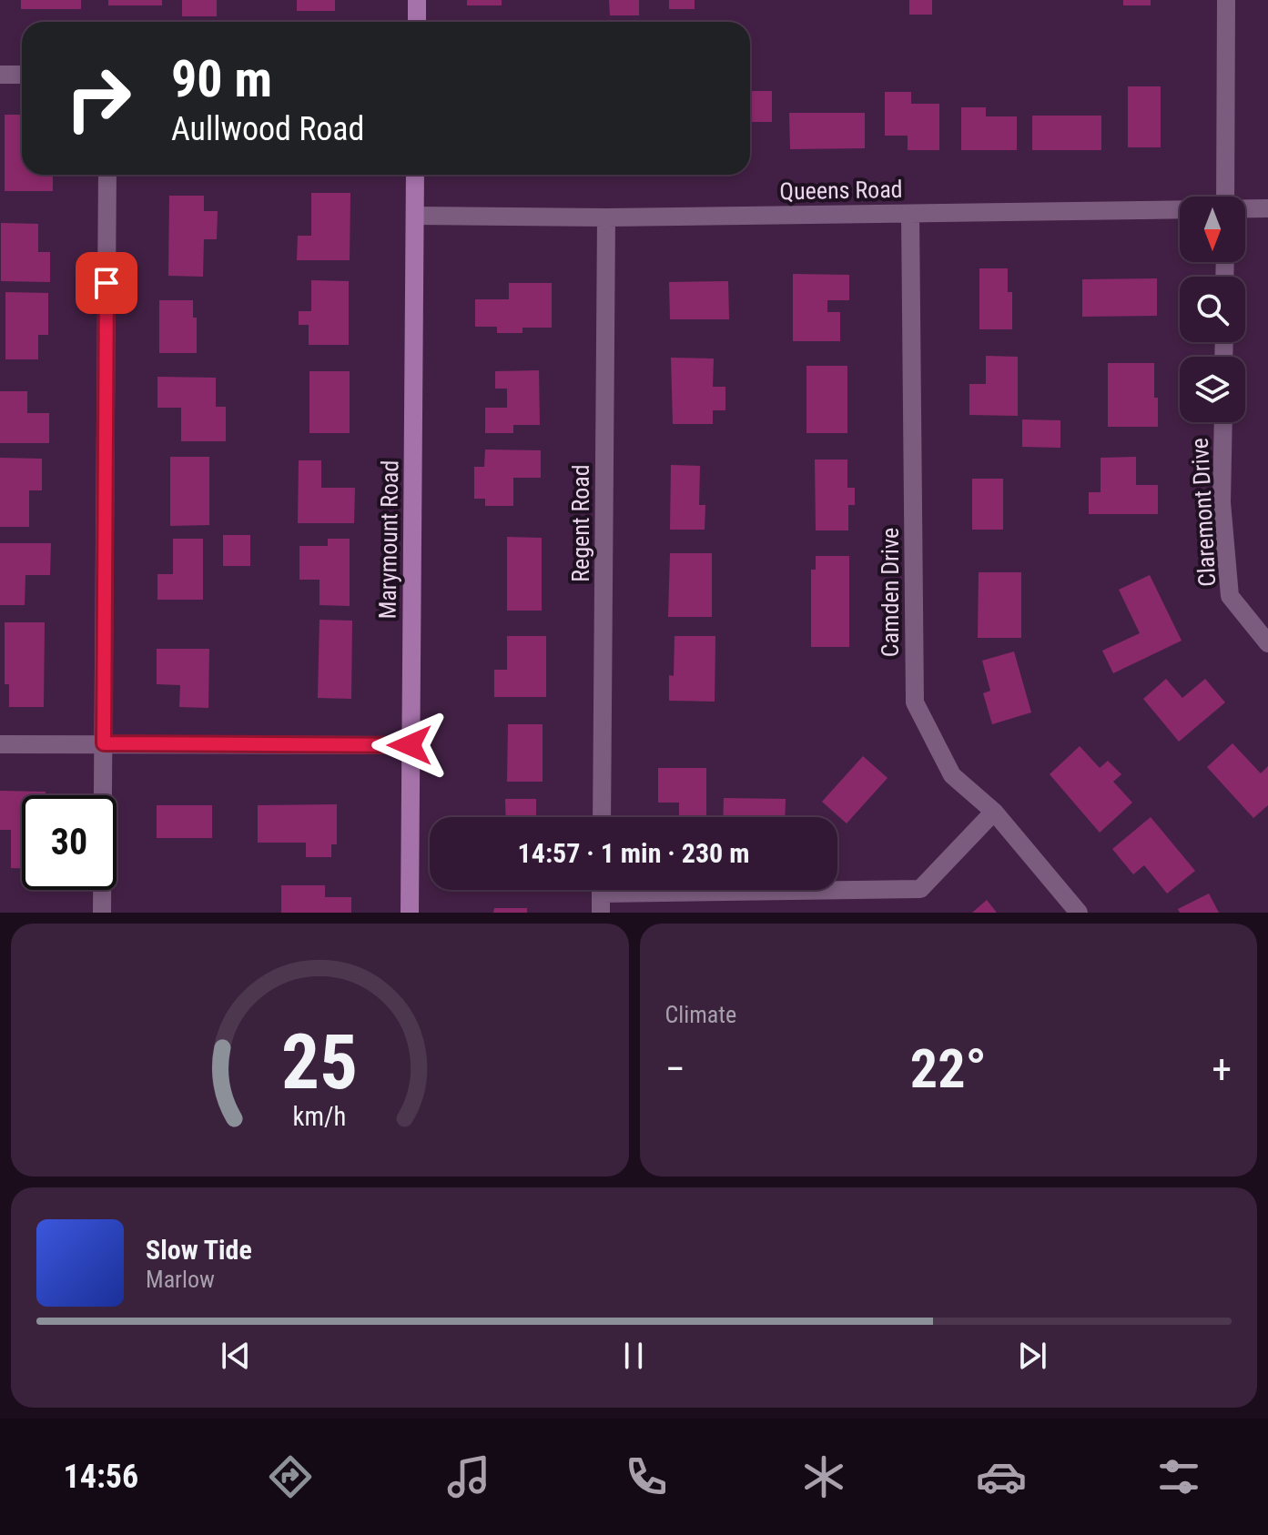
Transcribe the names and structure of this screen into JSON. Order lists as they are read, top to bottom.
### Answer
{
  "streets": {
    "street": [
      "Queens Road",
      "Claremont Drive",
      "Regent Road",
      "Marymount Road",
      "Camden Drive"
    ]
  },
  "crossings": [
    ["Queens Road", "Regent Road"],
    ["Queens Road", "Marymount Road"],
    ["Queens Road", "Camden Drive"]
  ],
  "north": "bottom",
  "page": {
    "turn": ["90 m", "Aullwood Road"],
    "limit": "30",
    "trip": "14:57 · 1 min · 230 m",
    "tile": "Climate",
    "heat": ["−", "22°", "+"],
    "song": ["Slow Tide", "Marlow"],
    "tabs": "14:56",
    "gauge": ["25", "km/h"]
  }
}
